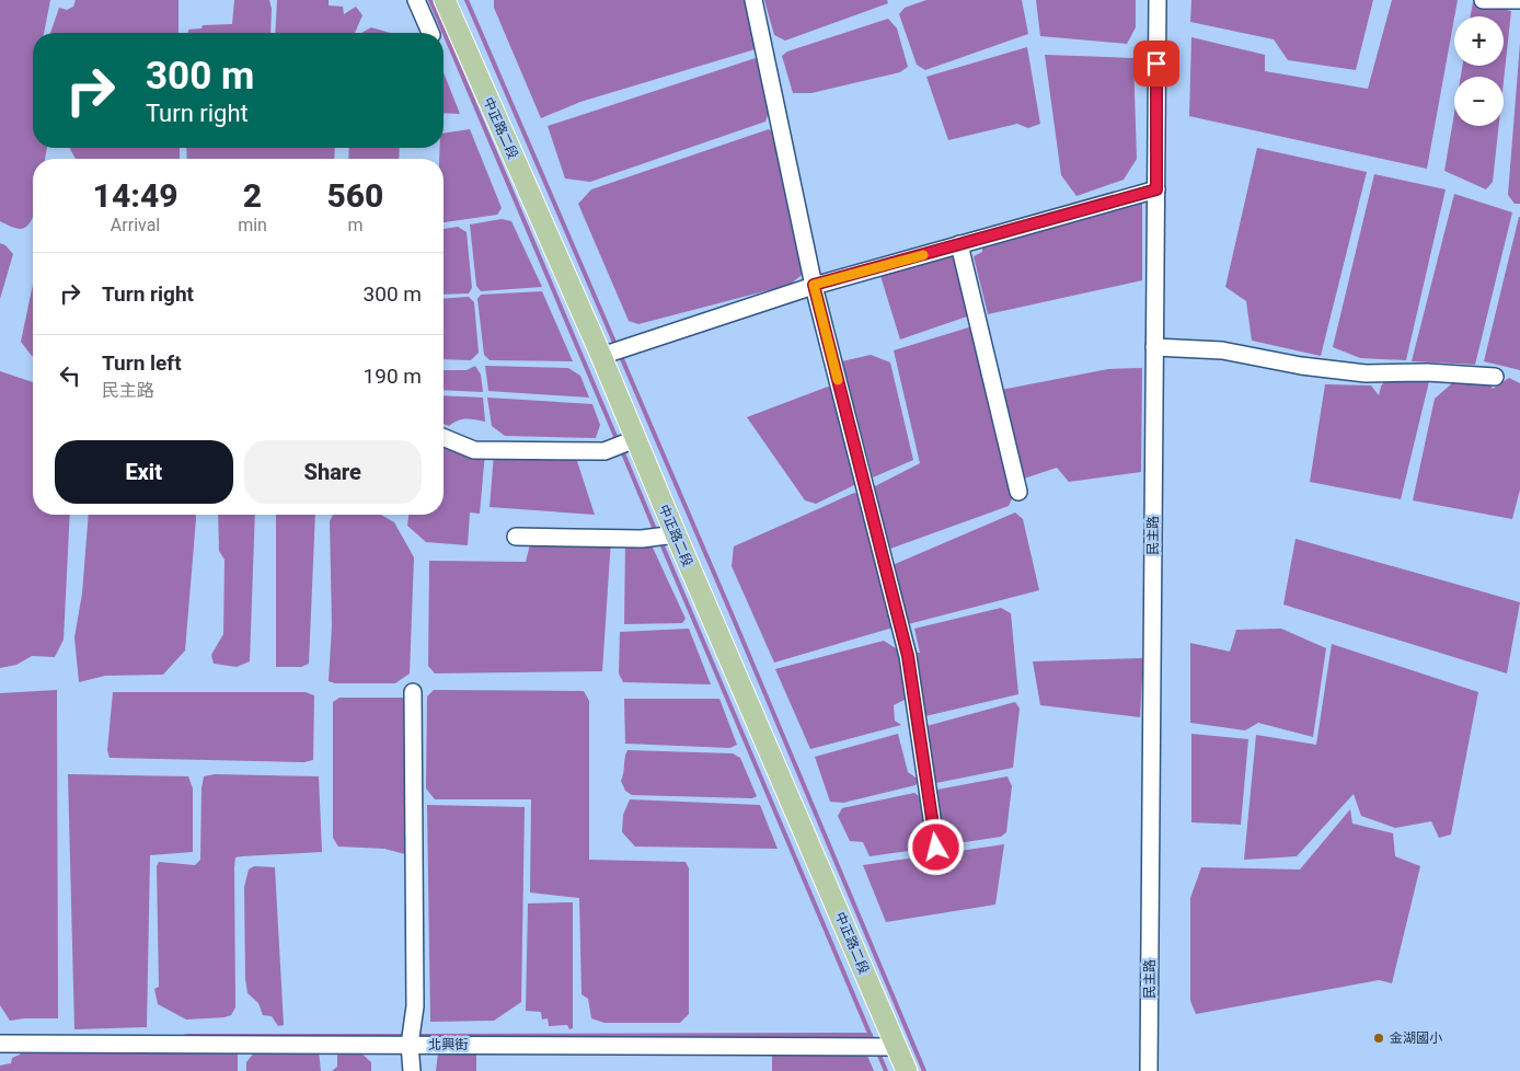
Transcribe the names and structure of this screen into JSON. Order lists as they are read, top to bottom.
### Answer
{
  "streets": {
    "main road": ["中正路二段"],
    "street": ["民主路", "北興街"]
  },
  "crossings": [
    ["中正路二段", "北興街"]
  ],
  "places": ["金湖國小"],
  "page": {
    "map_buttons": ["+", "−"],
    "turn": ["300 m", "Turn right"],
    "eta": [
      "14:49",
      "Arrival",
      "2",
      "min",
      "560",
      "m"
    ],
    "list": [
      {
        "name": "Turn right",
        "value": "300 m"
      },
      {
        "name": "Turn left",
        "note": "民主路",
        "value": "190 m"
      }
    ],
    "buttons": ["Exit", "Share"]
  }
}
